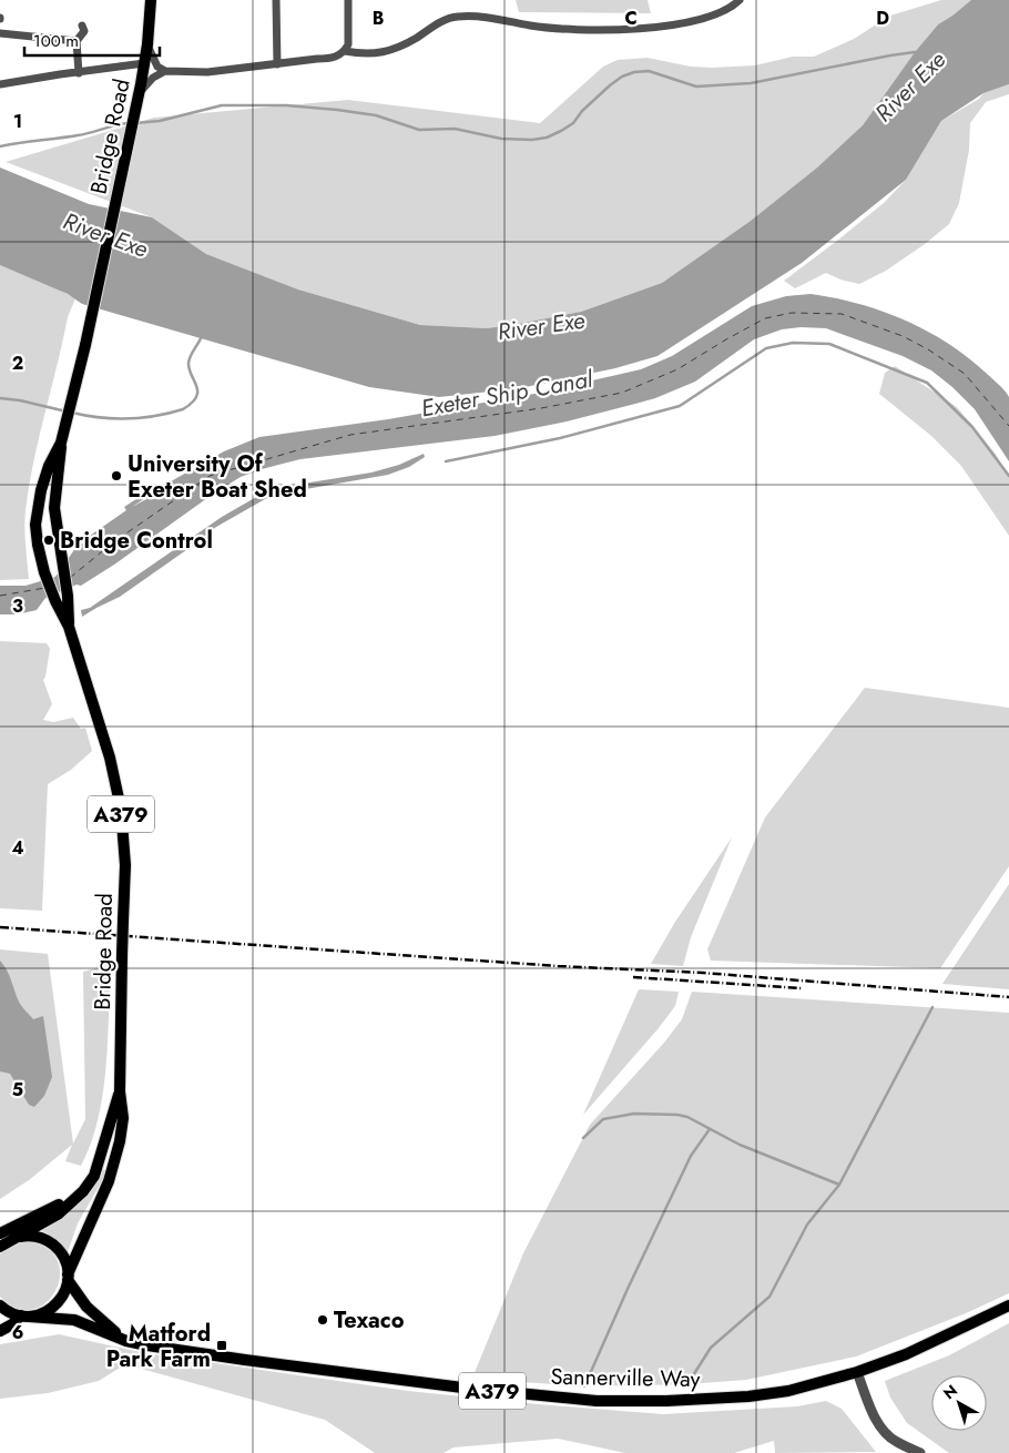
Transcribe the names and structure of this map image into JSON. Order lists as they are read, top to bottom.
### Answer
{
  "streets": {
    "main road": ["Bridge Road", "A379", "Sannerville Way"]
  },
  "crossings": [
    ["Bridge Road", "A379"],
    ["Bridge Road", "Sannerville Way"],
    ["A379", "Sannerville Way"]
  ],
  "water": ["River Exe", "Exeter Ship Canal"],
  "places": {
    "other": ["University Of Exeter Boat Shed", "Bridge Control", "Texaco"],
    "transit": ["Matford Park Farm"]
  },
  "scale_bar": "100 m",
  "north": "top left",
  "grid": {
    "columns": ["B", "C", "D"],
    "rows": [
      "1",
      "2",
      "3",
      "4",
      "5",
      "6"
    ]
  }
}
